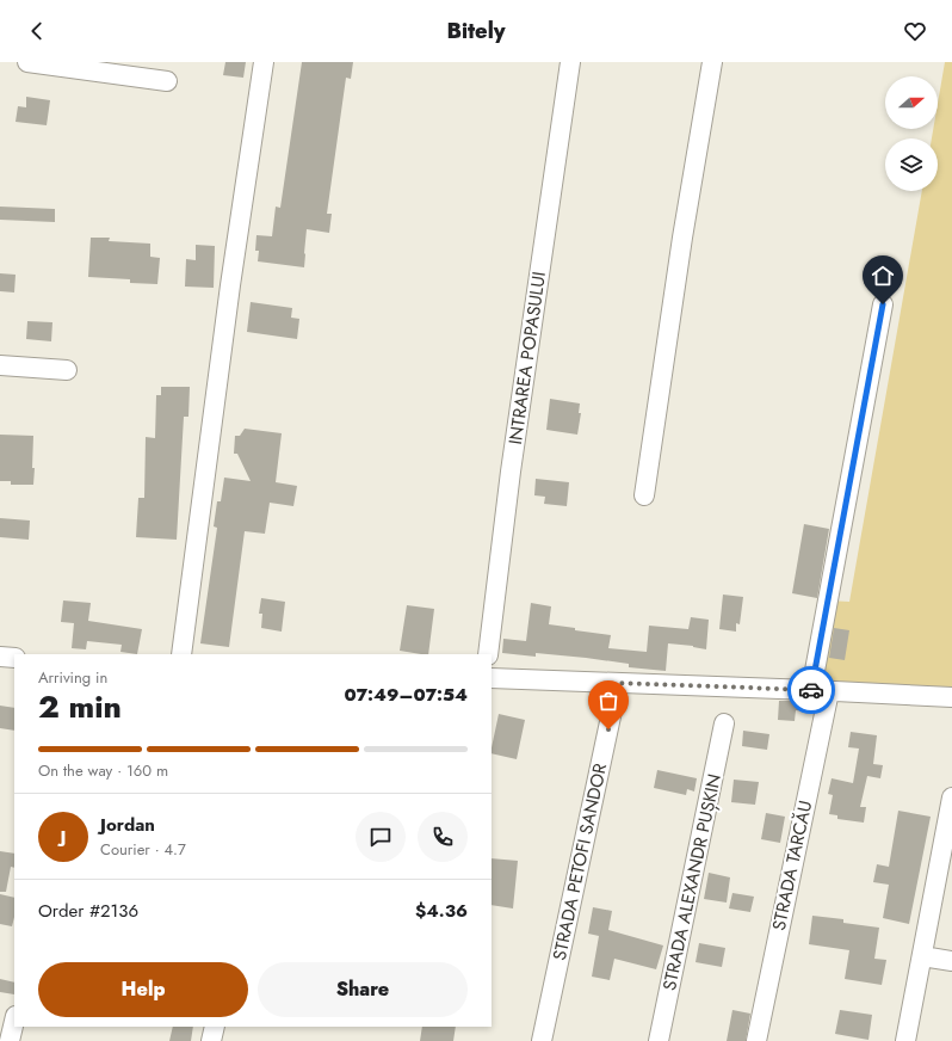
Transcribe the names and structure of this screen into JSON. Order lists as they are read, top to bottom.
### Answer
{
  "streets": {
    "street": [
      "INTRAREA POPASULUI",
      "STRADA PETOFI SANDOR",
      "STRADA TARCĂU",
      "STRADA ALEXANDR PUȘKIN"
    ]
  },
  "north": "right",
  "page": {
    "header": "Bitely",
    "heading": ["2 min", "Arriving in", "07:49–07:54"],
    "panel": [
      "Jordan",
      "Courier · 4.7",
      "Order #2136",
      "$4.36"
    ],
    "bar": "On the way · 160 m",
    "round": "J",
    "buttons": ["Help", "Share"]
  }
}
